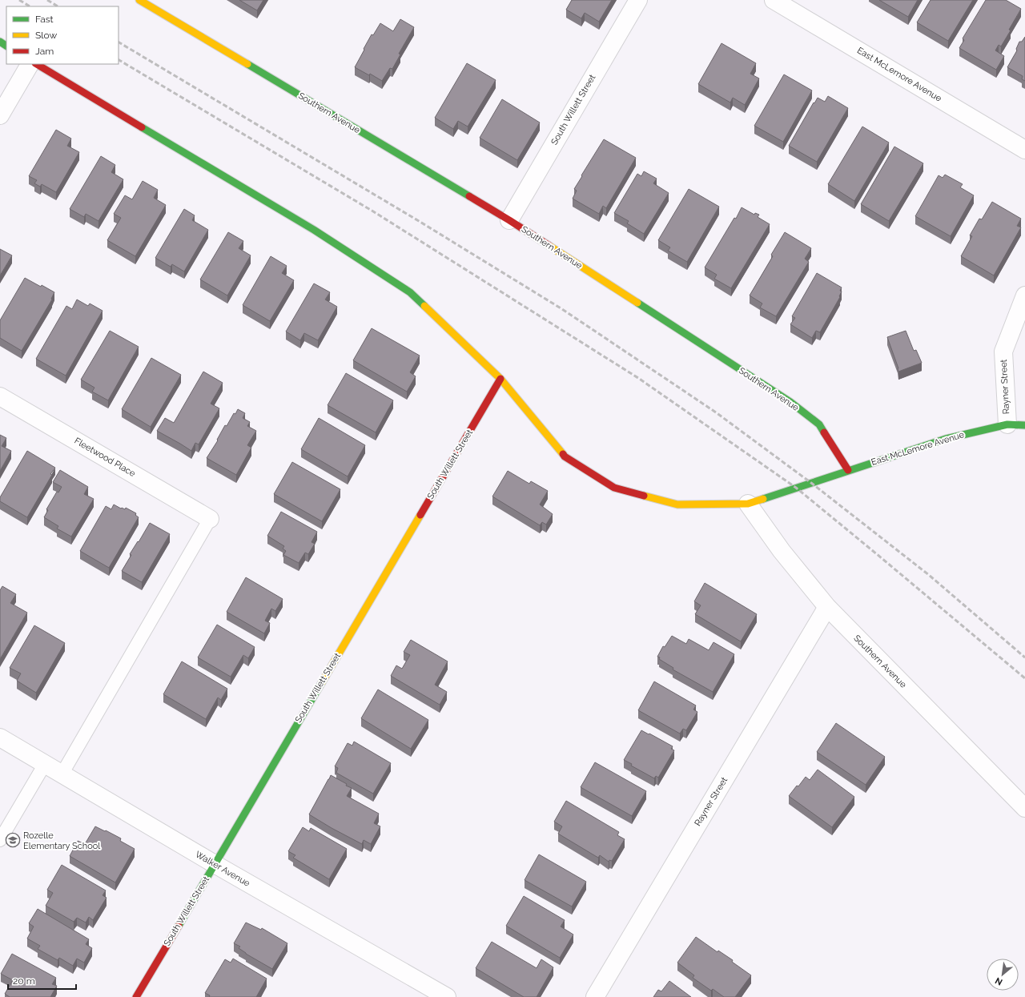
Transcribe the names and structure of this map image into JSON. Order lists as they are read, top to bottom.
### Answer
{
  "streets": {
    "street": [
      "East McLemore Avenue",
      "South Willett Street",
      "Southern Avenue",
      "Rayner Street",
      "Fleetwood Place",
      "Walker Avenue"
    ]
  },
  "crossings": [
    ["East McLemore Avenue", "Southern Avenue"],
    ["East McLemore Avenue", "Rayner Street"],
    ["South Willett Street", "Southern Avenue"],
    ["South Willett Street", "Walker Avenue"],
    ["Southern Avenue", "Rayner Street"]
  ],
  "places": {
    "school or university": ["Rozelle Elementary School"]
  },
  "legend": ["Fast", "Slow", "Jam"],
  "scale_bar": "20 m",
  "north": "bottom left"
}
